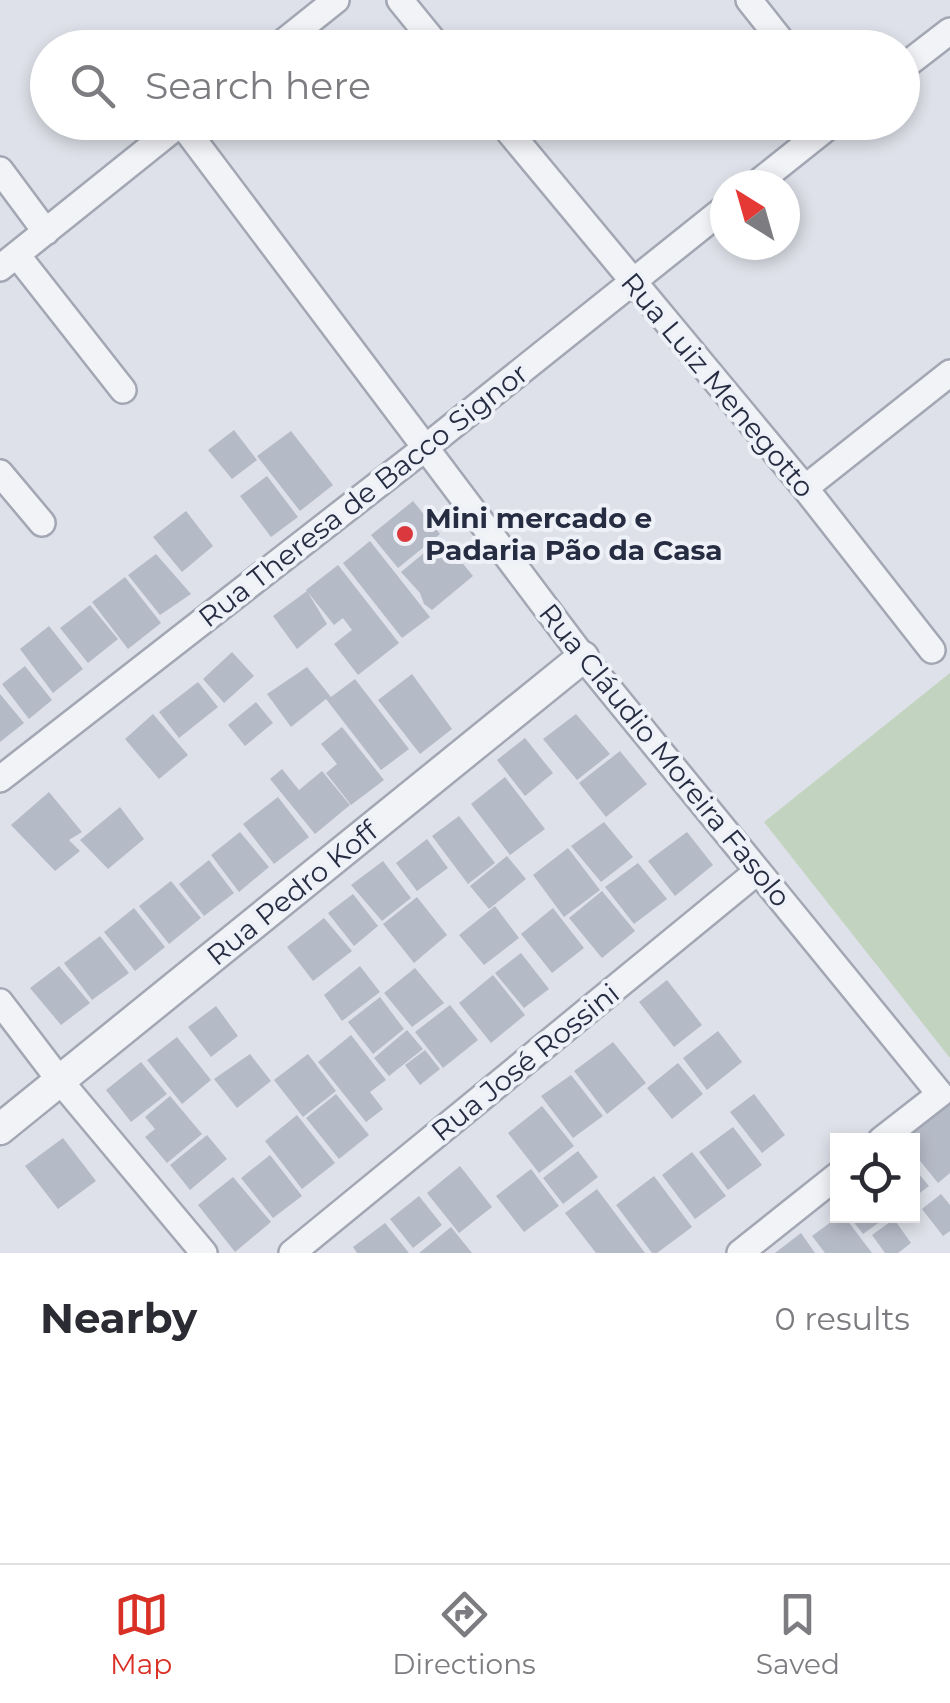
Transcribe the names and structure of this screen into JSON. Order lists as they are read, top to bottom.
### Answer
{
  "streets": {
    "street": [
      "Rua Luiz Menegotto",
      "Rua Theresa de Bacco Signor",
      "Rua Cláudio Moreira Fasolo",
      "Rua Pedro Koff",
      "Rua José Rossini"
    ]
  },
  "crossings": [
    ["Rua Luiz Menegotto", "Rua Theresa de Bacco Signor"],
    ["Rua Theresa de Bacco Signor", "Rua Cláudio Moreira Fasolo"],
    ["Rua Cláudio Moreira Fasolo", "Rua Pedro Koff"],
    ["Rua Cláudio Moreira Fasolo", "Rua José Rossini"]
  ],
  "places": ["Mini mercado e Padaria Pão da Casa"],
  "north": "top left",
  "page": {
    "search": "Search here",
    "heading": ["Nearby", "0 results"],
    "nav": ["Map", "Directions", "Saved"]
  }
}
